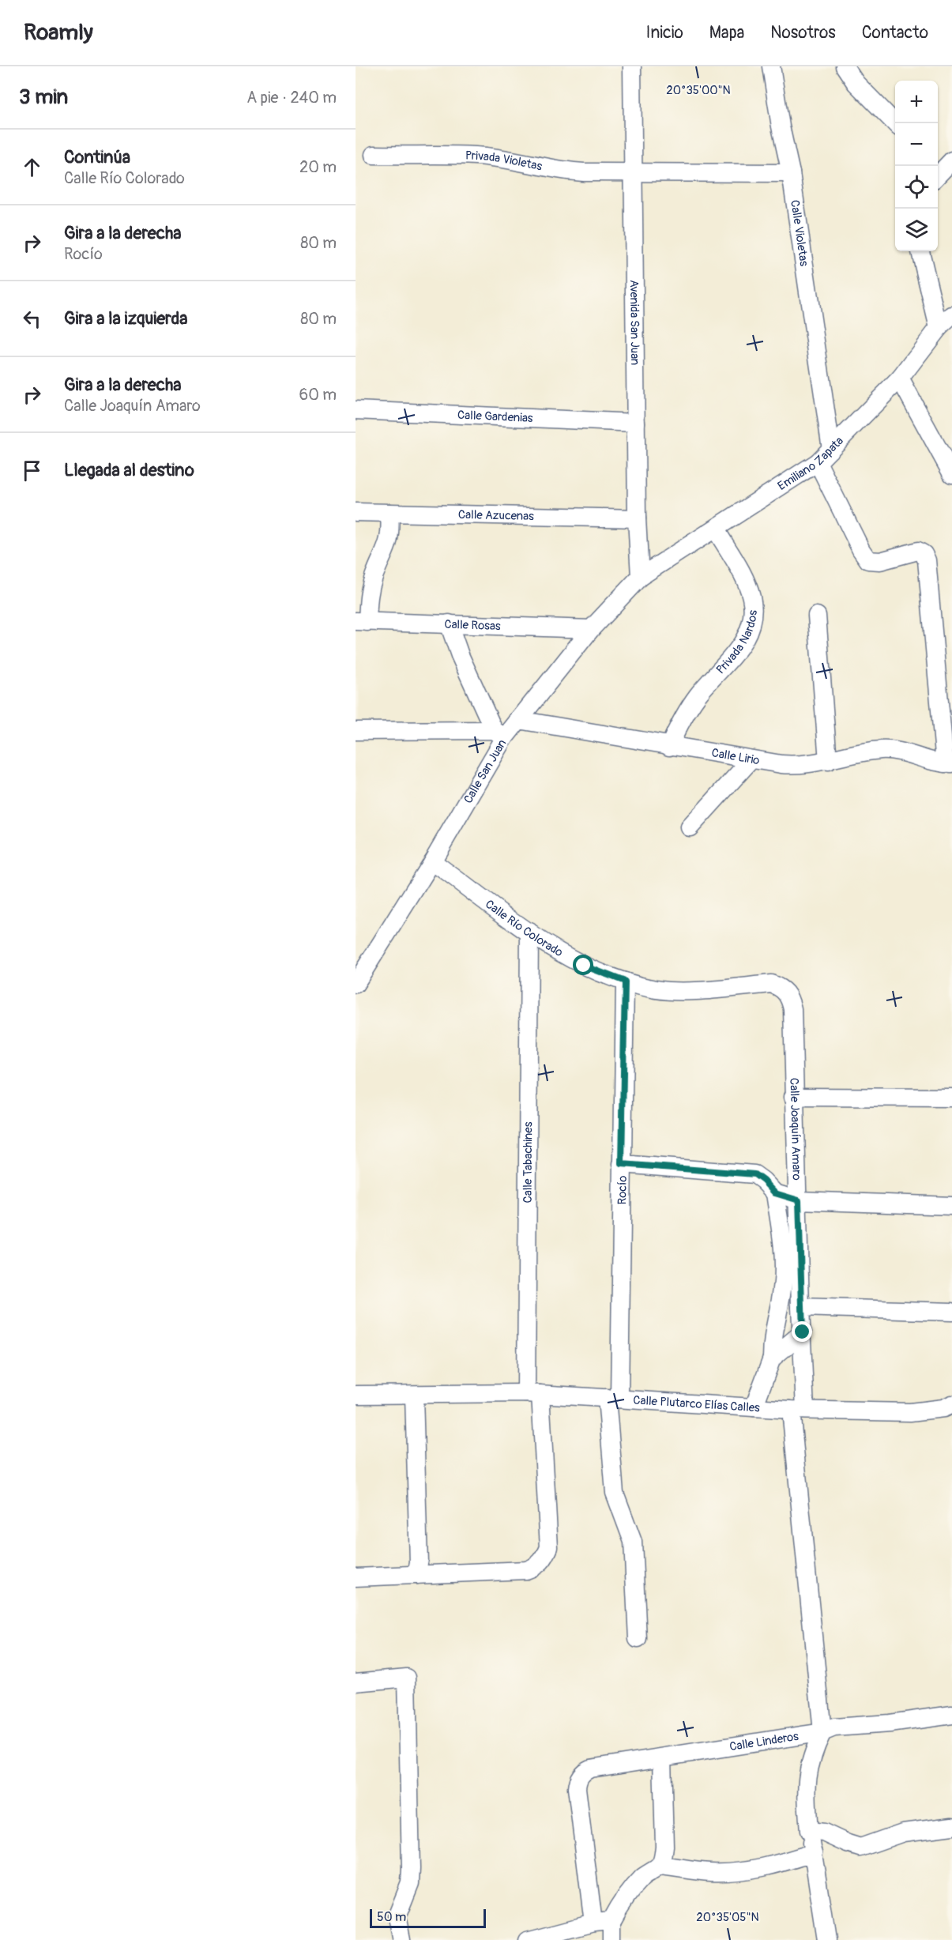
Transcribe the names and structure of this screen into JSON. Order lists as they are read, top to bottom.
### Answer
{
  "streets": {
    "street": [
      "Privada Violetas",
      "Calle Violetas",
      "Avenida San Juan",
      "Calle Gardenias",
      "Emiliano Zapata",
      "Calle Azucenas",
      "Calle Rosas",
      "Privada Nardos",
      "Calle Lirio",
      "Calle San Juan",
      "Calle Río Colorado",
      "Calle Joaquín Amaro",
      "Calle Tabachines",
      "Rocío",
      "Calle Plutarco Elías Calles",
      "Calle Linderos"
    ]
  },
  "crossings": [
    ["Privada Violetas", "Avenida San Juan"],
    ["Calle Violetas", "Emiliano Zapata"],
    ["Avenida San Juan", "Calle Gardenias"],
    ["Avenida San Juan", "Emiliano Zapata"],
    ["Avenida San Juan", "Calle Azucenas"],
    ["Avenida San Juan", "Calle San Juan"],
    ["Emiliano Zapata", "Privada Nardos"],
    ["Emiliano Zapata", "Calle San Juan"],
    ["Calle Rosas", "Calle San Juan"],
    ["Privada Nardos", "Calle Lirio"],
    ["Calle Lirio", "Calle San Juan"],
    ["Calle San Juan", "Calle Río Colorado"],
    ["Calle Río Colorado", "Calle Joaquín Amaro"],
    ["Calle Río Colorado", "Calle Tabachines"],
    ["Calle Río Colorado", "Rocío"],
    ["Calle Joaquín Amaro", "Calle Plutarco Elías Calles"],
    ["Calle Joaquín Amaro", "Calle Linderos"],
    ["Calle Tabachines", "Calle Plutarco Elías Calles"],
    ["Rocío", "Calle Plutarco Elías Calles"]
  ],
  "scale_bar": "50 m",
  "page": {
    "header": "Roamly",
    "nav": [
      "Inicio",
      "Mapa",
      "Nosotros",
      "Contacto"
    ],
    "heading": ["3 min", "A pie · 240 m"],
    "map_buttons": ["+", "−"],
    "list": [
      ["Continúa", "Calle Río Colorado", "20 m"],
      ["Gira a la derecha", "Rocío", "80 m"],
      ["Gira a la izquierda", "80 m"],
      ["Gira a la derecha", "Calle Joaquín Amaro", "60 m"],
      "Llegada al destino"
    ],
    "scale": "50 m"
  },
  "coordinates": ["20°35'00\"N", "20°35'05\"N"]
}
